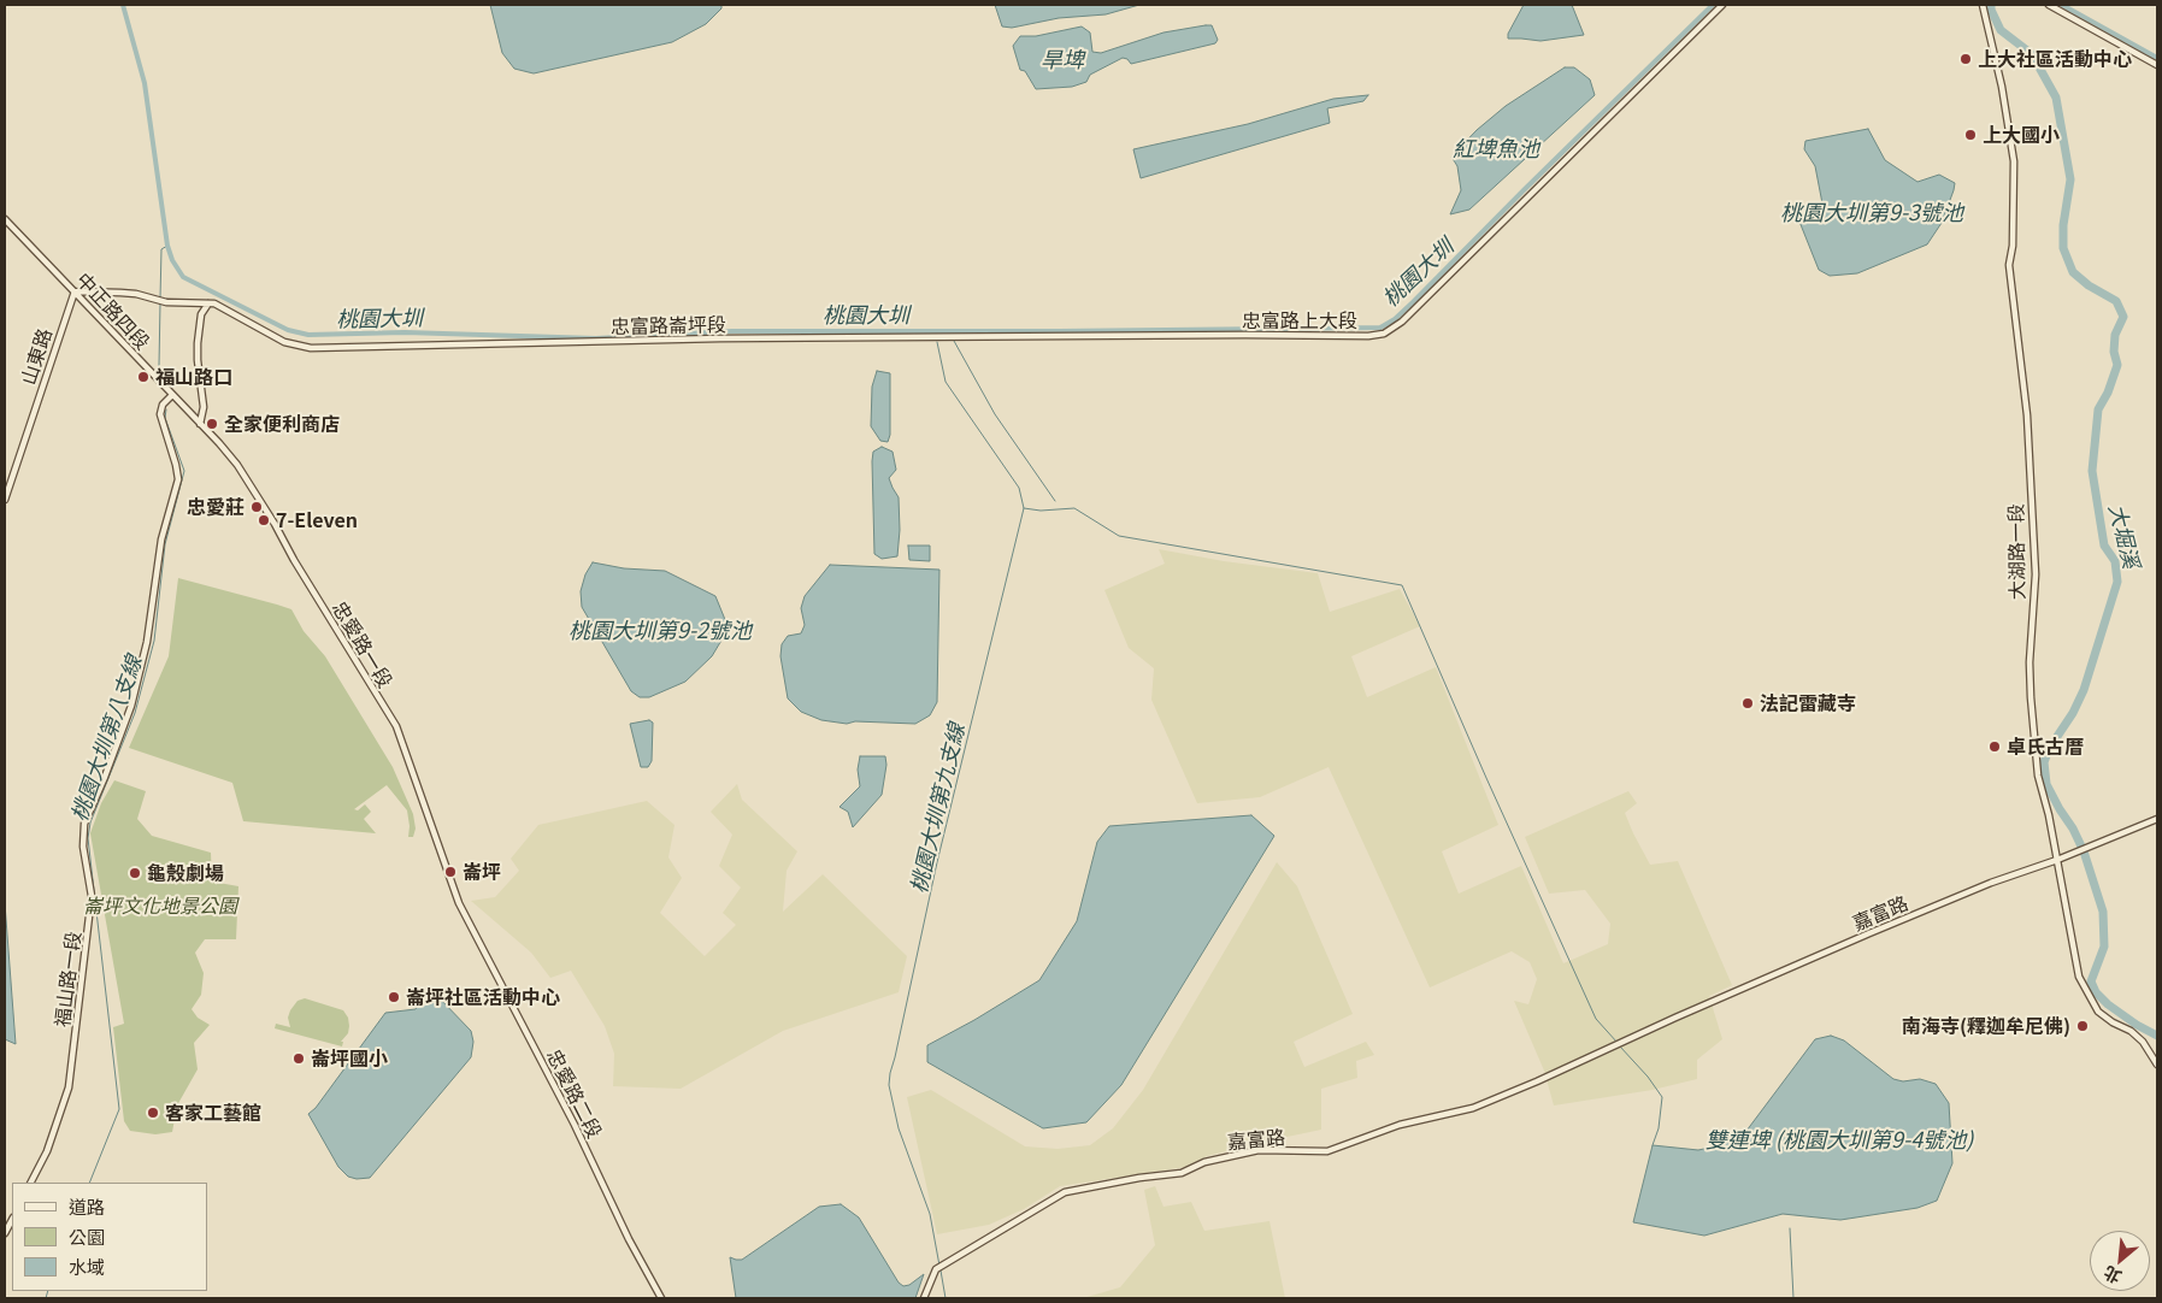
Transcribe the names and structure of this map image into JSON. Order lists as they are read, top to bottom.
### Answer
{
  "streets": {
    "street": [
      "中正路四段",
      "忠富路上大段",
      "忠富路崙坪段",
      "山東路",
      "大湖路一段",
      "忠愛路一段",
      "嘉富路",
      "福山路一段",
      "忠愛路二段"
    ]
  },
  "crossings": [
    ["中正路四段", "忠富路崙坪段"],
    ["中正路四段", "山東路"],
    ["中正路四段", "忠愛路一段"],
    ["中正路四段", "福山路一段"],
    ["忠富路上大段", "忠富路崙坪段"],
    ["忠富路崙坪段", "山東路"],
    ["大湖路一段", "嘉富路"],
    ["忠愛路一段", "忠愛路二段"]
  ],
  "water": [
    "旱埤",
    "紅埤魚池",
    "桃園大圳第9-3號池",
    "桃園大圳",
    "大堀溪",
    "桃園大圳第9-2號池",
    "桃園大圳第八支線",
    "桃園大圳第九支線",
    "雙連埤 (桃園大圳第9-4號池)"
  ],
  "parks": ["崙坪文化地景公園"],
  "places": [
    "上大社區活動中心",
    "上大國小",
    "福山路口",
    "全家便利商店",
    "忠愛莊",
    "7-Eleven",
    "法記雷藏寺",
    "卓氏古厝",
    "崙坪",
    "龜殼劇場",
    "崙坪社區活動中心",
    "南海寺(釋迦牟尼佛)",
    "崙坪國小",
    "客家工藝館"
  ],
  "legend": ["道路", "公園", "水域"],
  "north": "bottom left"
}
